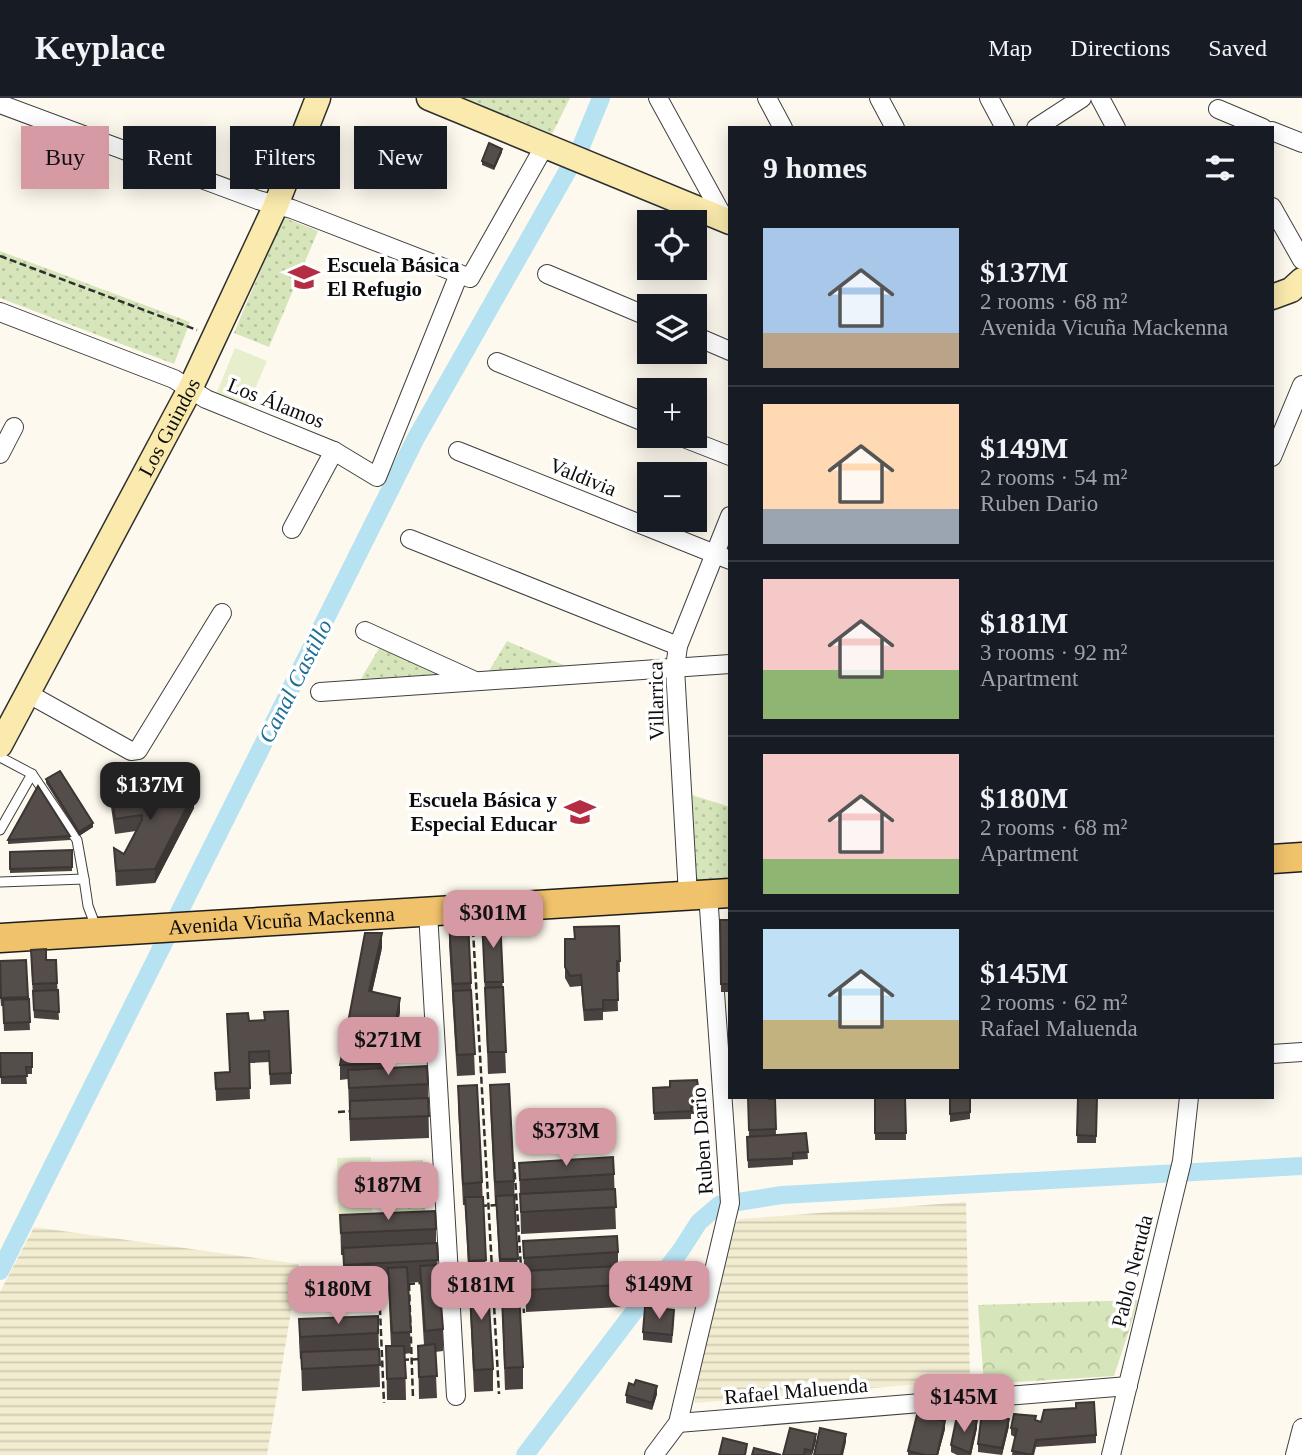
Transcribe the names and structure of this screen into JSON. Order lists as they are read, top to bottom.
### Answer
{
  "streets": {
    "main road": ["Avenida Vicuña Mackenna"],
    "street": [
      "Los Álamos",
      "Los Guindos",
      "Valdivia",
      "Villarrica",
      "Ruben Dario",
      "Pablo Neruda",
      "Rafael Maluenda"
    ]
  },
  "crossings": [
    ["Los Álamos", "Los Guindos"],
    ["Valdivia", "Villarrica"],
    ["Villarrica", "Avenida Vicuña Mackenna"],
    ["Villarrica", "Ruben Dario"],
    ["Avenida Vicuña Mackenna", "Ruben Dario"],
    ["Ruben Dario", "Rafael Maluenda"],
    ["Pablo Neruda", "Rafael Maluenda"]
  ],
  "water": ["Canal Castillo"],
  "places": {
    "school or university": ["Escuela Básica El Refugio", "Escuela Básica y Especial Educar"]
  },
  "page": {
    "header": "Keyplace",
    "nav": ["Map", "Directions", "Saved"],
    "chip": [
      "Buy",
      "Rent",
      "Filters",
      "New"
    ],
    "heading": "9 homes",
    "map_buttons": ["+", "−"],
    "list": [
      {
        "name": "$137M",
        "note": "2 rooms · 68 m² · Avenida Vicuña Mackenna"
      },
      {
        "name": "$149M",
        "note": "2 rooms · 54 m² · Ruben Dario"
      },
      {
        "name": "$181M",
        "note": "3 rooms · 92 m² · Apartment"
      },
      {
        "name": "$180M",
        "note": "2 rooms · 68 m² · Apartment"
      },
      {
        "name": "$145M",
        "note": "2 rooms · 62 m² · Rafael Maluenda"
      }
    ],
    "price": [
      "$137M",
      "$301M",
      "$271M",
      "$373M",
      "$187M",
      "$149M",
      "$181M",
      "$180M",
      "$145M"
    ]
  }
}
